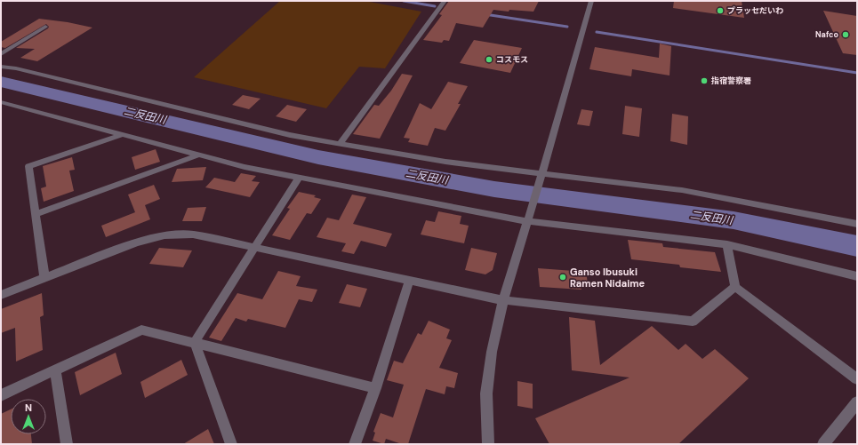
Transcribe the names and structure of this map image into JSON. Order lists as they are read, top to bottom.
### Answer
{
  "water": ["二反田川"],
  "places": [
    "プラッセだいわ",
    "Nafco",
    "コスモス",
    "指宿警察署",
    "Ganso Ibusuki Ramen Nidaime"
  ],
  "north": "top"
}
